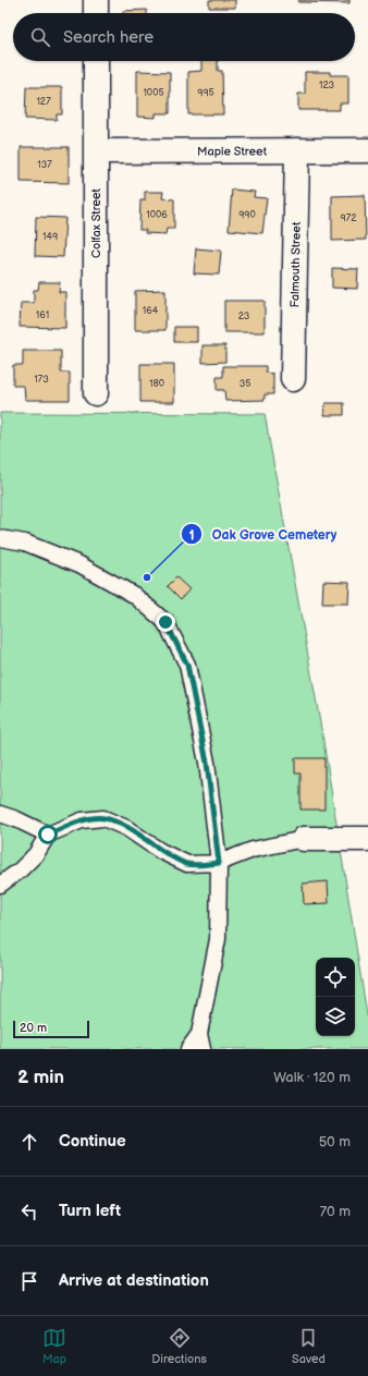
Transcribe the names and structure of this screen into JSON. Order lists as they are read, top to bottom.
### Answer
{
  "streets": {
    "street": ["Maple Street", "Colfax Street", "Falmouth Street"]
  },
  "crossings": [
    ["Maple Street", "Colfax Street"],
    ["Maple Street", "Falmouth Street"]
  ],
  "places": ["Oak Grove Cemetery"],
  "house_numbers": [
    "123",
    "1005",
    "995",
    "127",
    "137",
    "1006",
    "990",
    "972",
    "149",
    "164",
    "161",
    "23",
    "173",
    "180",
    "35"
  ],
  "scale_bar": "20 m",
  "page": {
    "search": "Search here",
    "scale": "20 m",
    "heading": ["2 min", "Walk · 120 m"],
    "list": [
      ["Continue", "50 m"],
      ["Turn left", "70 m"],
      "Arrive at destination"
    ],
    "nav": ["Map", "Directions", "Saved"]
  }
}
